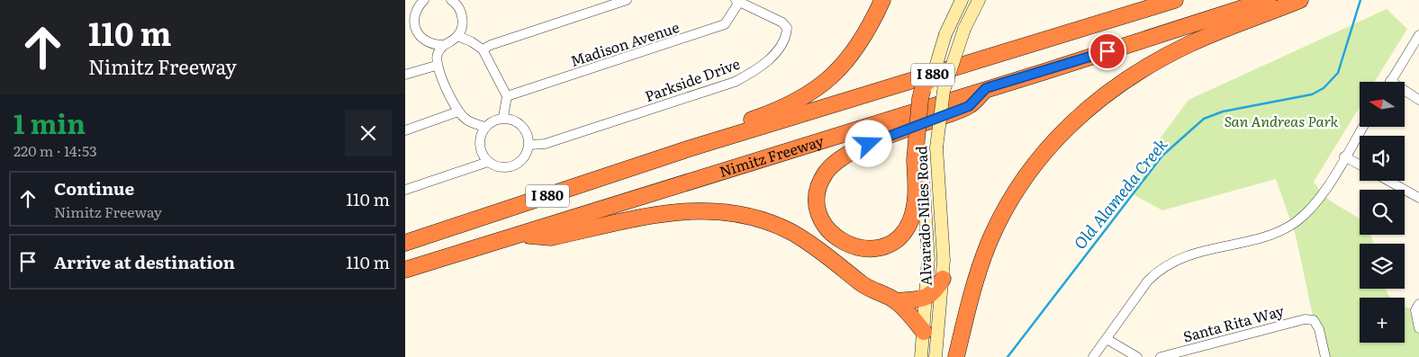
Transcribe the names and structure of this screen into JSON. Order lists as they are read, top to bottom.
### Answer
{
  "streets": {
    "highway": ["I 880", "Nimitz Freeway"],
    "main road": ["Alvarado-Niles Road"],
    "street": ["Madison Avenue", "Parkside Drive", "Santa Rita Way"]
  },
  "crossings": [
    ["Madison Avenue", "Parkside Drive"],
    ["I 880", "Nimitz Freeway"]
  ],
  "water": ["Old Alameda Creek"],
  "parks": ["San Andreas Park"],
  "north": "left",
  "page": {
    "turn": ["110 m", "Nimitz Freeway"],
    "map_buttons": "+",
    "heading": ["1 min", "220 m · 14:53"],
    "list": [
      {
        "name": "Continue",
        "note": "Nimitz Freeway",
        "value": "110 m"
      },
      {
        "name": "Arrive at destination",
        "value": "110 m"
      }
    ]
  }
}
